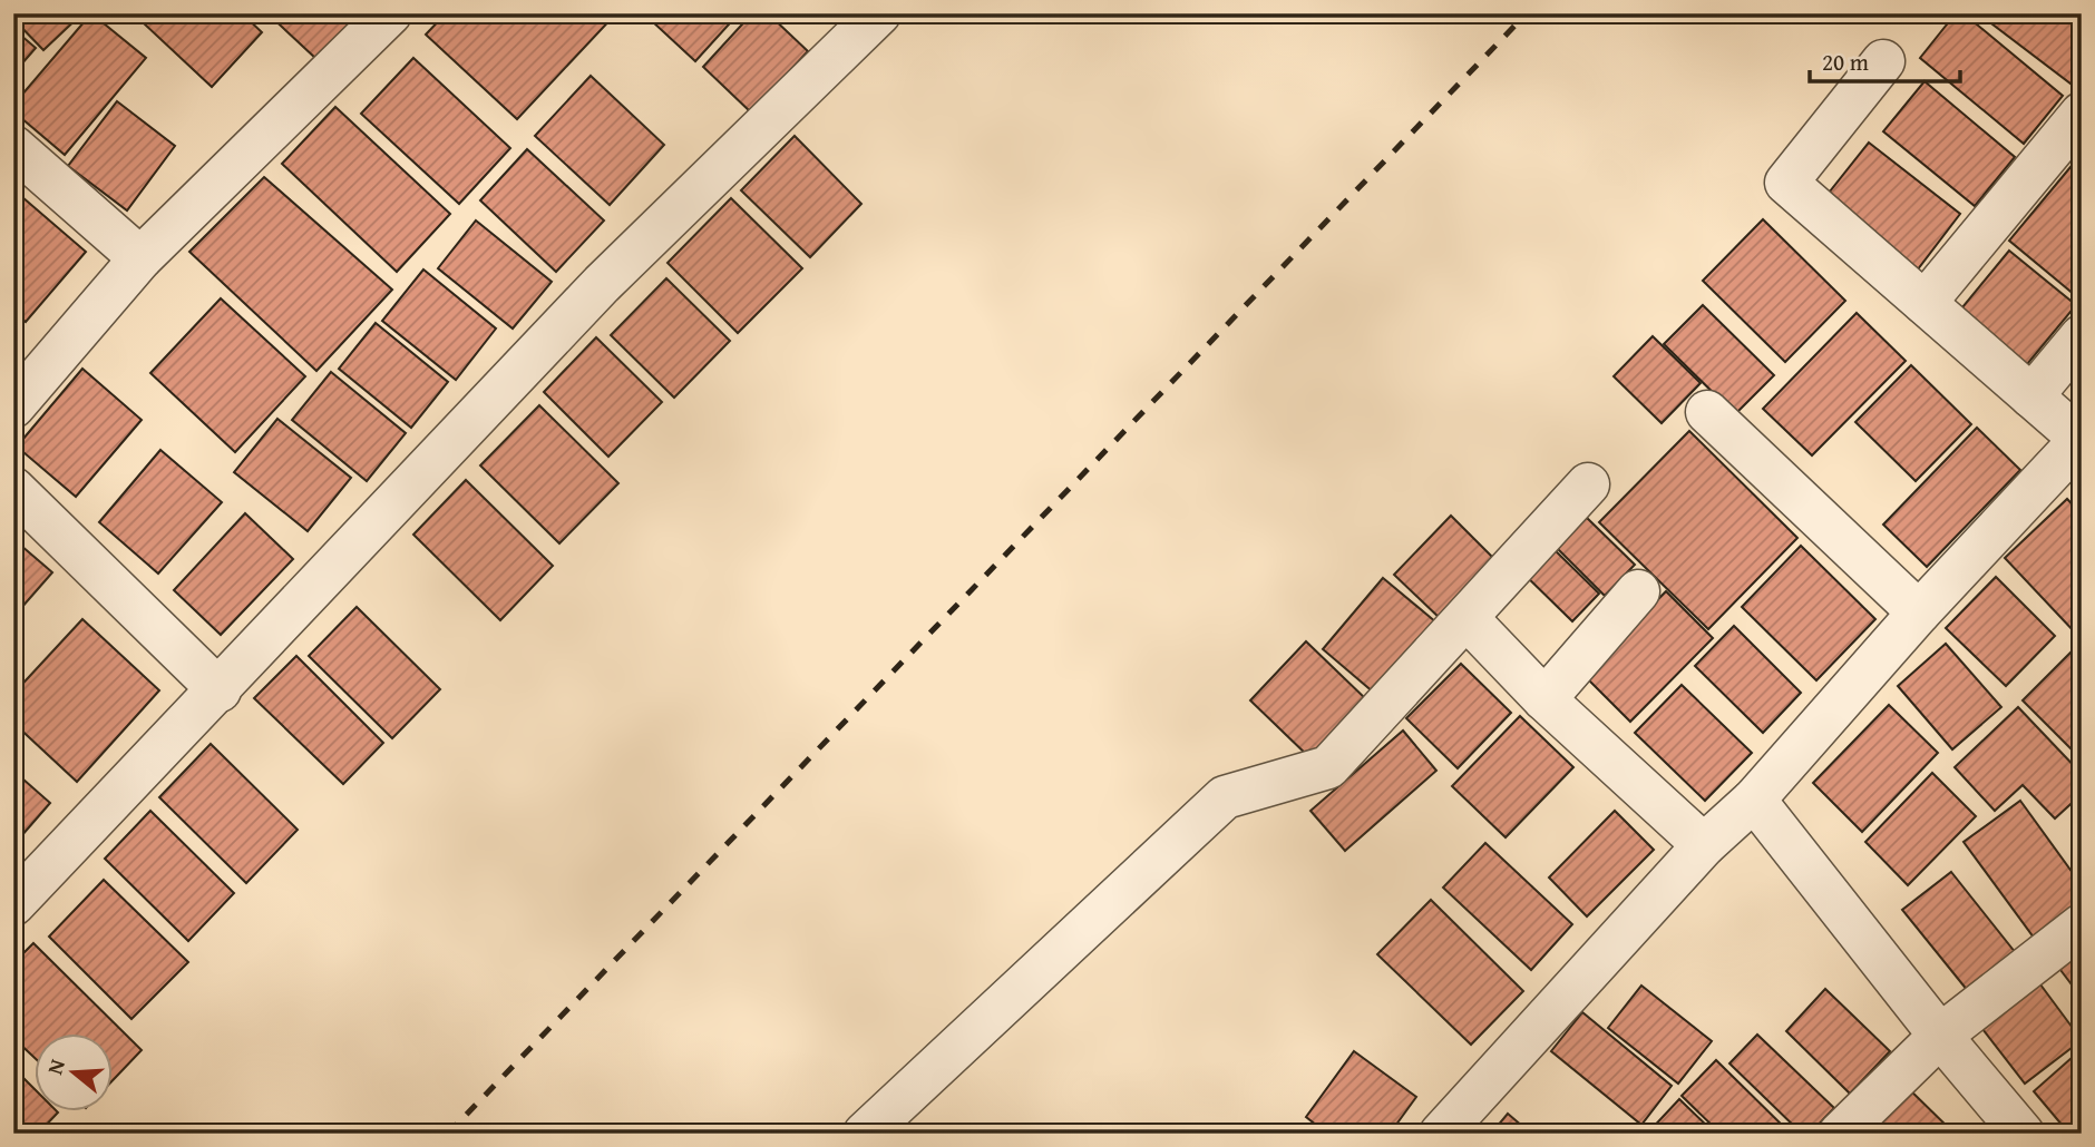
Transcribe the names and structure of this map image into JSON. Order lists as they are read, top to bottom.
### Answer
{
  "scale_bar": "20 m",
  "north": "left"
}
